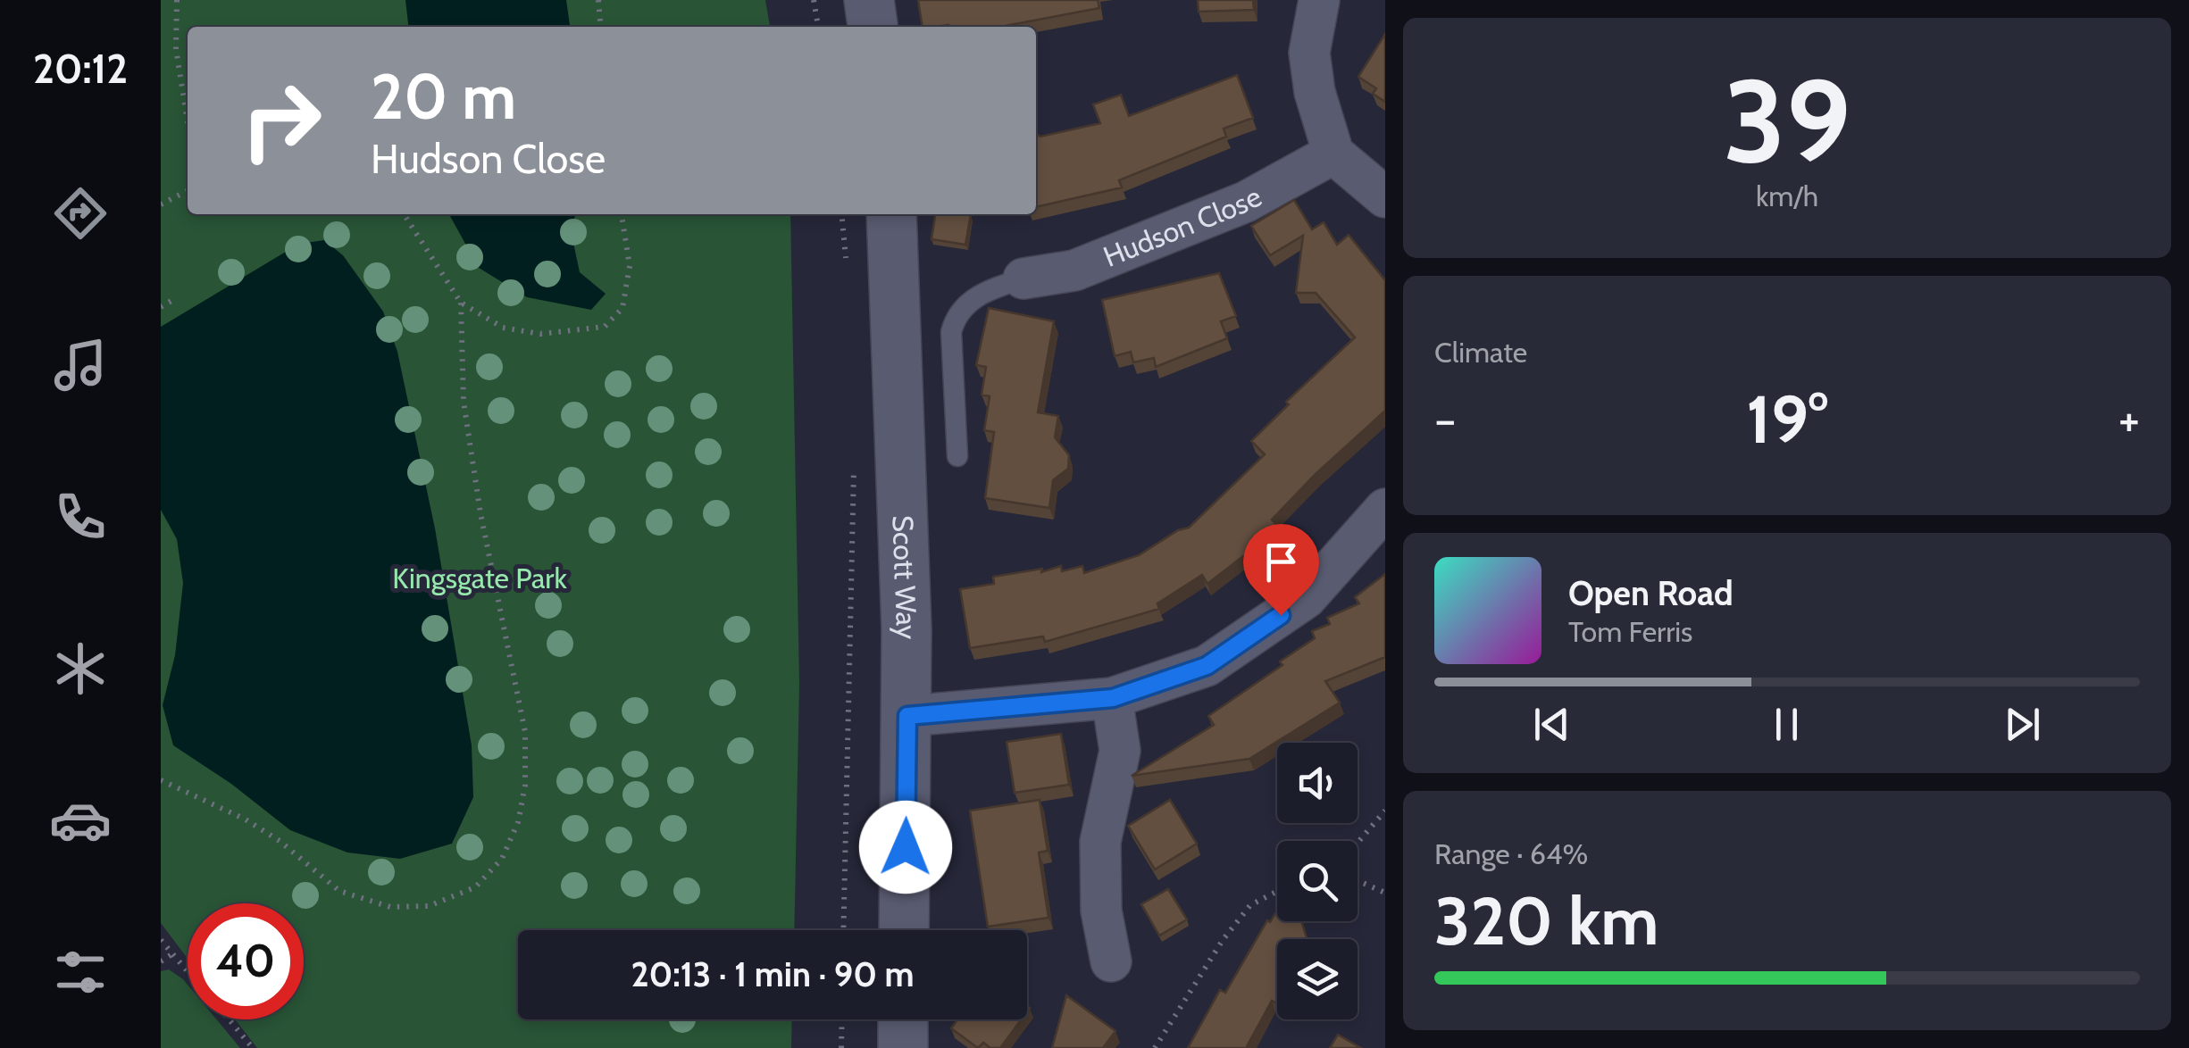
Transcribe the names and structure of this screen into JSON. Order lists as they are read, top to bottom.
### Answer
{
  "streets": {
    "street": ["Hudson Close", "Scott Way"]
  },
  "parks": ["Kingsgate Park"],
  "page": {
    "tabs": "20:12",
    "tile": [
      ["39", "km/h"],
      "Climate",
      ["Range · 64%", "320 km"]
    ],
    "turn": ["20 m", "Hudson Close"],
    "heat": ["−", "19°", "+"],
    "song": ["Open Road", "Tom Ferris"],
    "limit": "40",
    "trip": "20:13 · 1 min · 90 m"
  }
}
